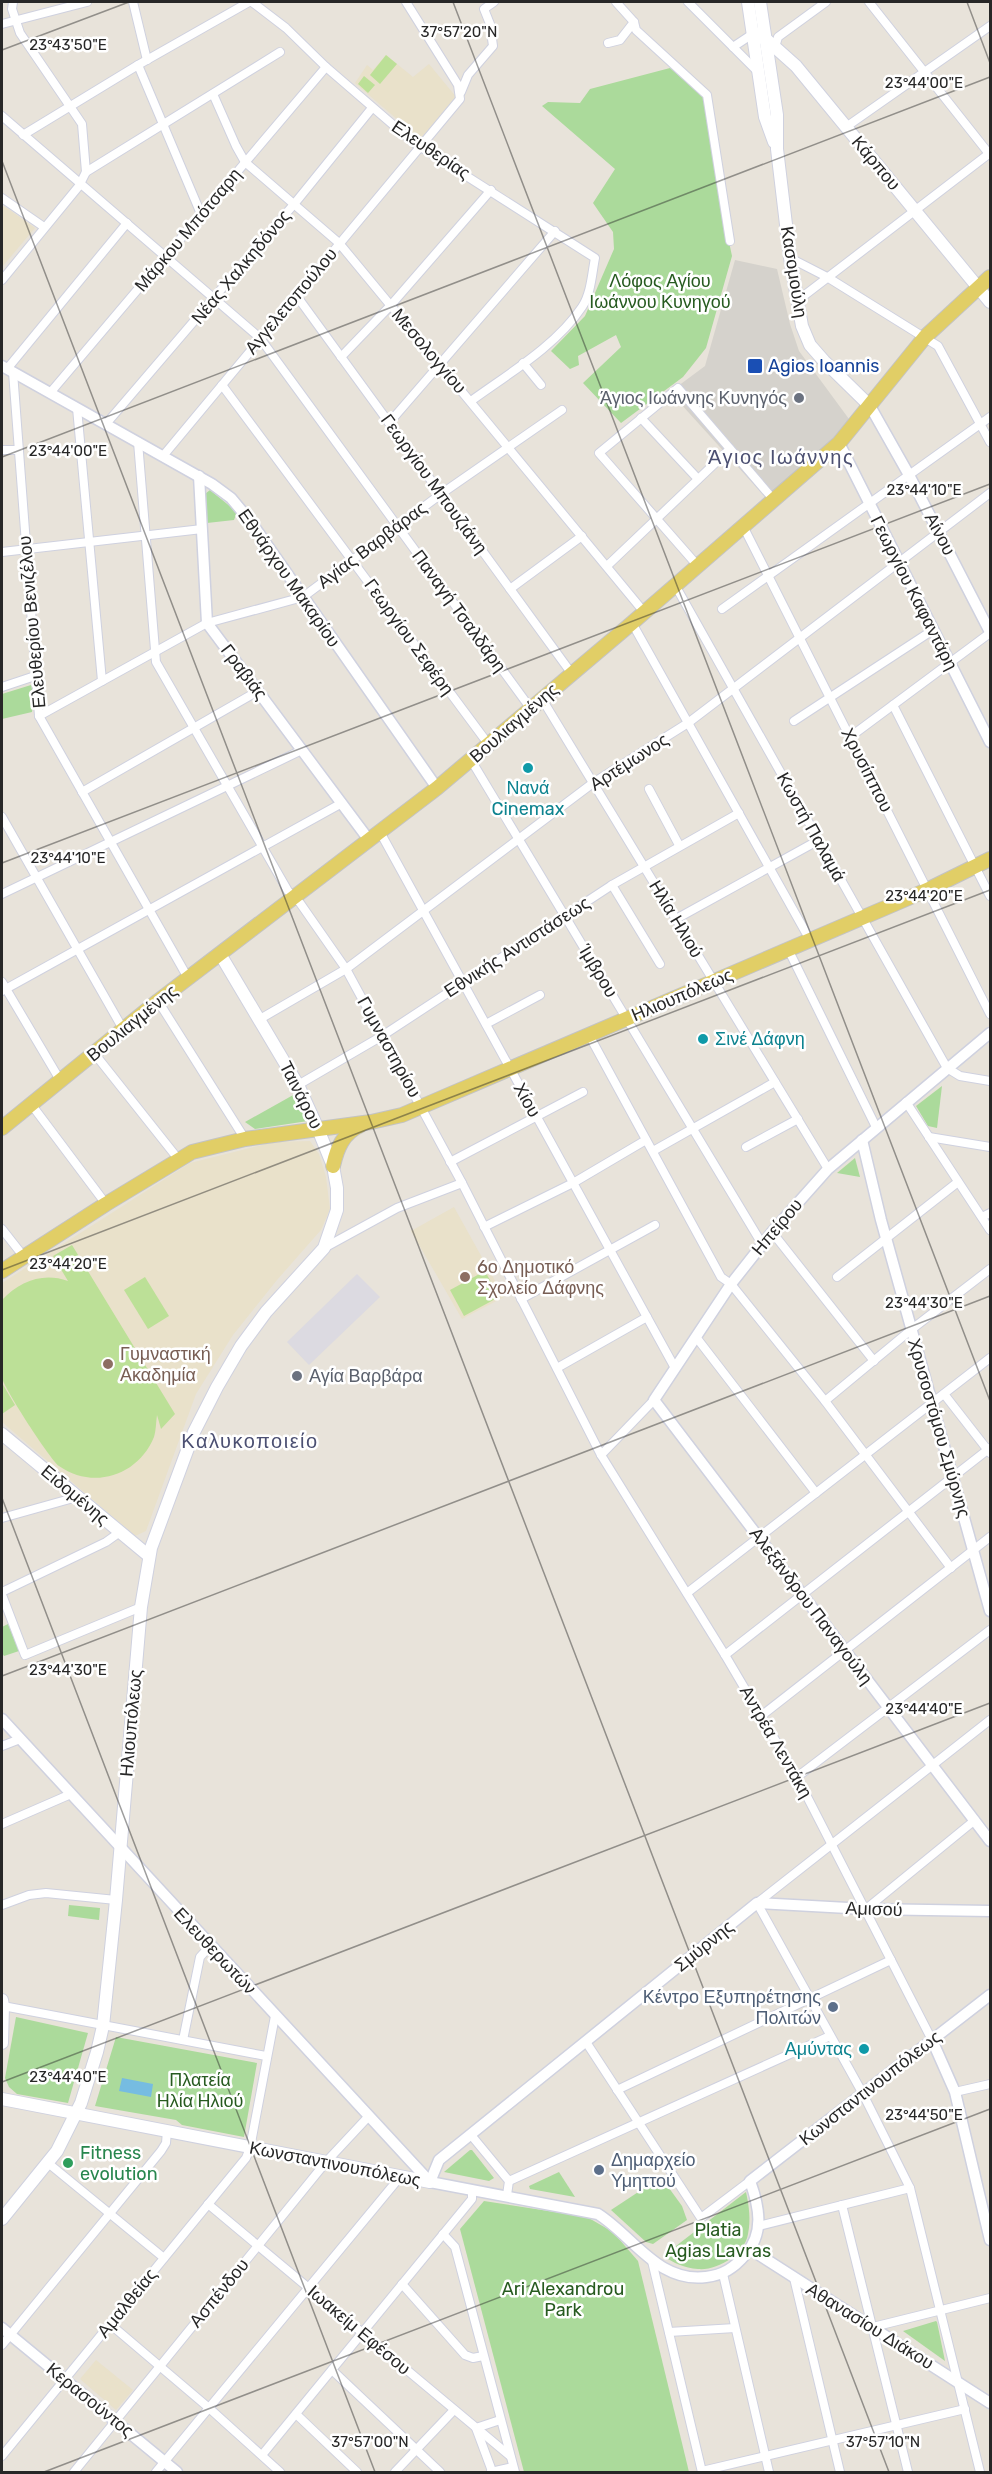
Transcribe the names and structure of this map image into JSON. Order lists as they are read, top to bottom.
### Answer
{
  "streets": {
    "main road": [
      "Κάρπου",
      "Κασομούλη",
      "Βουλιαγμένης",
      "Ηλιουπόλεως",
      "Ταινάρου",
      "Ειδομένης",
      "Κωνσταντινουπόλεως"
    ],
    "street": [
      "Ελευθερίας",
      "Μάρκου Μπότσαρη",
      "Νέας Χαλκηδόνος",
      "Αγγελετοπούλου",
      "Μεσολογγίου",
      "Γεωργίου Μπουζιάνη",
      "Αίνου",
      "Αγίας Βαρβάρας",
      "Εθνάρχου Μακαρίου",
      "Γεωργίου Καφαντάρη",
      "Παναγή Τσαλδάρη",
      "Ελευθερίου Βενιζέλου",
      "Γεωργίου Σεφέρη",
      "Γραβιάς",
      "Αρτέμωνος",
      "Χρυσίππου",
      "Κωστή Παλαμά",
      "Ηλία Ηλιού",
      "Εθνικής Αντιστάσεως",
      "Ίμβρου",
      "Γυμναστηρίου",
      "Χίου",
      "Ηπείρου",
      "Χρυσοστόμου Σμύρνης",
      "Αλεξάνδρου Παναγούλη",
      "Αντρέα Λεντάκη",
      "Αμισού",
      "Σμύρνης",
      "Ελευθερωτών",
      "Ασπένδου",
      "Αμαλθείας",
      "Αθανασίου Διάκου",
      "Ιωακείμ Εφέσου",
      "Κερασούντος"
    ]
  },
  "crossings": [
    ["Ελευθερίας", "Μάρκου Μπότσαρη"],
    ["Ελευθερίας", "Νέας Χαλκηδόνος"],
    ["Ελευθερίας", "Αγγελετοπούλου"],
    ["Κάρπου", "Κασομούλη"],
    ["Κάρπου", "Βουλιαγμένης"],
    ["Μάρκου Μπότσαρη", "Μεσολογγίου"],
    ["Μάρκου Μπότσαρη", "Εθνάρχου Μακαρίου"],
    ["Μάρκου Μπότσαρη", "Παναγή Τσαλδάρη"],
    ["Νέας Χαλκηδόνος", "Μεσολογγίου"],
    ["Νέας Χαλκηδόνος", "Εθνάρχου Μακαρίου"],
    ["Νέας Χαλκηδόνος", "Παναγή Τσαλδάρη"],
    ["Κασομούλη", "Αίνου"],
    ["Κασομούλη", "Βουλιαγμένης"],
    ["Αγγελετοπούλου", "Μεσολογγίου"],
    ["Αγγελετοπούλου", "Γεωργίου Μπουζιάνη"],
    ["Αγγελετοπούλου", "Εθνάρχου Μακαρίου"],
    ["Αγγελετοπούλου", "Παναγή Τσαλδάρη"],
    ["Αγγελετοπούλου", "Γεωργίου Σεφέρη"],
    ["Μεσολογγίου", "Αγίας Βαρβάρας"],
    ["Μεσολογγίου", "Βουλιαγμένης"],
    ["Γεωργίου Μπουζιάνη", "Αγίας Βαρβάρας"],
    ["Γεωργίου Μπουζιάνη", "Βουλιαγμένης"],
    ["Αίνου", "Βουλιαγμένης"],
    ["Αίνου", "Αρτέμωνος"],
    ["Αγίας Βαρβάρας", "Εθνάρχου Μακαρίου"],
    ["Αγίας Βαρβάρας", "Παναγή Τσαλδάρη"],
    ["Αγίας Βαρβάρας", "Ελευθερίου Βενιζέλου"],
    ["Αγίας Βαρβάρας", "Γεωργίου Σεφέρη"],
    ["Αγίας Βαρβάρας", "Γραβιάς"],
    ["Αγίας Βαρβάρας", "Γυμναστηρίου"],
    ["Εθνάρχου Μακαρίου", "Ελευθερίου Βενιζέλου"],
    ["Εθνάρχου Μακαρίου", "Βουλιαγμένης"],
    ["Εθνάρχου Μακαρίου", "Γυμναστηρίου"],
    ["Γεωργίου Καφαντάρη", "Βουλιαγμένης"],
    ["Γεωργίου Καφαντάρη", "Αρτέμωνος"],
    ["Παναγή Τσαλδάρη", "Βουλιαγμένης"],
    ["Ελευθερίου Βενιζέλου", "Βουλιαγμένης"],
    ["Γεωργίου Σεφέρη", "Βουλιαγμένης"],
    ["Γραβιάς", "Βουλιαγμένης"],
    ["Γραβιάς", "Χίου"],
    ["Βουλιαγμένης", "Χρυσίππου"],
    ["Βουλιαγμένης", "Κωστή Παλαμά"],
    ["Βουλιαγμένης", "Ηλία Ηλιού"],
    ["Βουλιαγμένης", "Ίμβρου"],
    ["Βουλιαγμένης", "Γυμναστηρίου"],
    ["Βουλιαγμένης", "Ταινάρου"],
    ["Βουλιαγμένης", "Χίου"],
    ["Αρτέμωνος", "Χρυσίππου"],
    ["Αρτέμωνος", "Κωστή Παλαμά"],
    ["Αρτέμωνος", "Ηλία Ηλιού"],
    ["Αρτέμωνος", "Ίμβρου"],
    ["Αρτέμωνος", "Γυμναστηρίου"],
    ["Αρτέμωνος", "Ταινάρου"],
    ["Αρτέμωνος", "Χίου"],
    ["Χρυσίππου", "Ηλιουπόλεως"],
    ["Κωστή Παλαμά", "Ηλιουπόλεως"],
    ["Κωστή Παλαμά", "Ηπείρου"],
    ["Ηλία Ηλιού", "Εθνικής Αντιστάσεως"],
    ["Ηλία Ηλιού", "Ηλιουπόλεως"],
    ["Ηλία Ηλιού", "Ηπείρου"],
    ["Εθνικής Αντιστάσεως", "Ίμβρου"],
    ["Εθνικής Αντιστάσεως", "Γυμναστηρίου"],
    ["Εθνικής Αντιστάσεως", "Ταινάρου"],
    ["Εθνικής Αντιστάσεως", "Χίου"],
    ["Ίμβρου", "Ηλιουπόλεως"],
    ["Ίμβρου", "Ηπείρου"],
    ["Ηλιουπόλεως", "Γυμναστηρίου"],
    ["Ηλιουπόλεως", "Ταινάρου"],
    ["Ηλιουπόλεως", "Χίου"],
    ["Ηλιουπόλεως", "Ειδομένης"],
    ["Ηλιουπόλεως", "Ελευθερωτών"],
    ["Ηλιουπόλεως", "Κωνσταντινουπόλεως"],
    ["Γυμναστηρίου", "Ηπείρου"],
    ["Γυμναστηρίου", "Αντρέα Λεντάκη"],
    ["Χίου", "Ηπείρου"],
    ["Ηπείρου", "Χρυσοστόμου Σμύρνης"],
    ["Ηπείρου", "Αλεξάνδρου Παναγούλη"],
    ["Ηπείρου", "Αντρέα Λεντάκη"],
    ["Αλεξάνδρου Παναγούλη", "Σμύρνης"],
    ["Αντρέα Λεντάκη", "Αμισού"],
    ["Αντρέα Λεντάκη", "Σμύρνης"],
    ["Αντρέα Λεντάκη", "Κωνσταντινουπόλεως"],
    ["Αμισού", "Σμύρνης"],
    ["Σμύρνης", "Ελευθερωτών"],
    ["Σμύρνης", "Κωνσταντινουπόλεως"],
    ["Ελευθερωτών", "Κωνσταντινουπόλεως"],
    ["Ελευθερωτών", "Ασπένδου"],
    ["Κωνσταντινουπόλεως", "Ασπένδου"],
    ["Κωνσταντινουπόλεως", "Αμαλθείας"],
    ["Ασπένδου", "Ιωακείμ Εφέσου"],
    ["Ασπένδου", "Κερασούντος"],
    ["Αμαλθείας", "Ιωακείμ Εφέσου"],
    ["Αμαλθείας", "Κερασούντος"]
  ],
  "districts": ["Άγιος Ιωάννης", "Καλυκοποιείο"],
  "parks": [
    "Λόφος Αγίου Ιωάννου Κυνηγού",
    "Πλατεία Ηλία Ηλιού",
    "Platia Agias Lavras",
    "Ari Alexandrou Park"
  ],
  "places": {
    "transit": ["Agios Ioannis"],
    "other": [
      "Άγιος Ιωάννης Κυνηγός",
      "Νανά Cinemax",
      "Σινέ Δάφνη",
      "6ο Δημοτικό Σχολείο Δάφνης",
      "Γυμναστική Ακαδημία",
      "Αγία Βαρβάρα",
      "Κέντρο Εξυπηρέτησης Πολιτών",
      "Αμύντας",
      "Fitness evolution",
      "Δημαρχείο Υμηττού"
    ]
  },
  "coordinates": [
    "37°57'20\"N",
    "23°43'50\"E",
    "23°44'00\"E",
    "23°44'10\"E",
    "23°44'20\"E",
    "23°44'30\"E",
    "23°44'40\"E",
    "23°44'50\"E",
    "37°57'00\"N",
    "37°57'10\"N"
  ]
}
